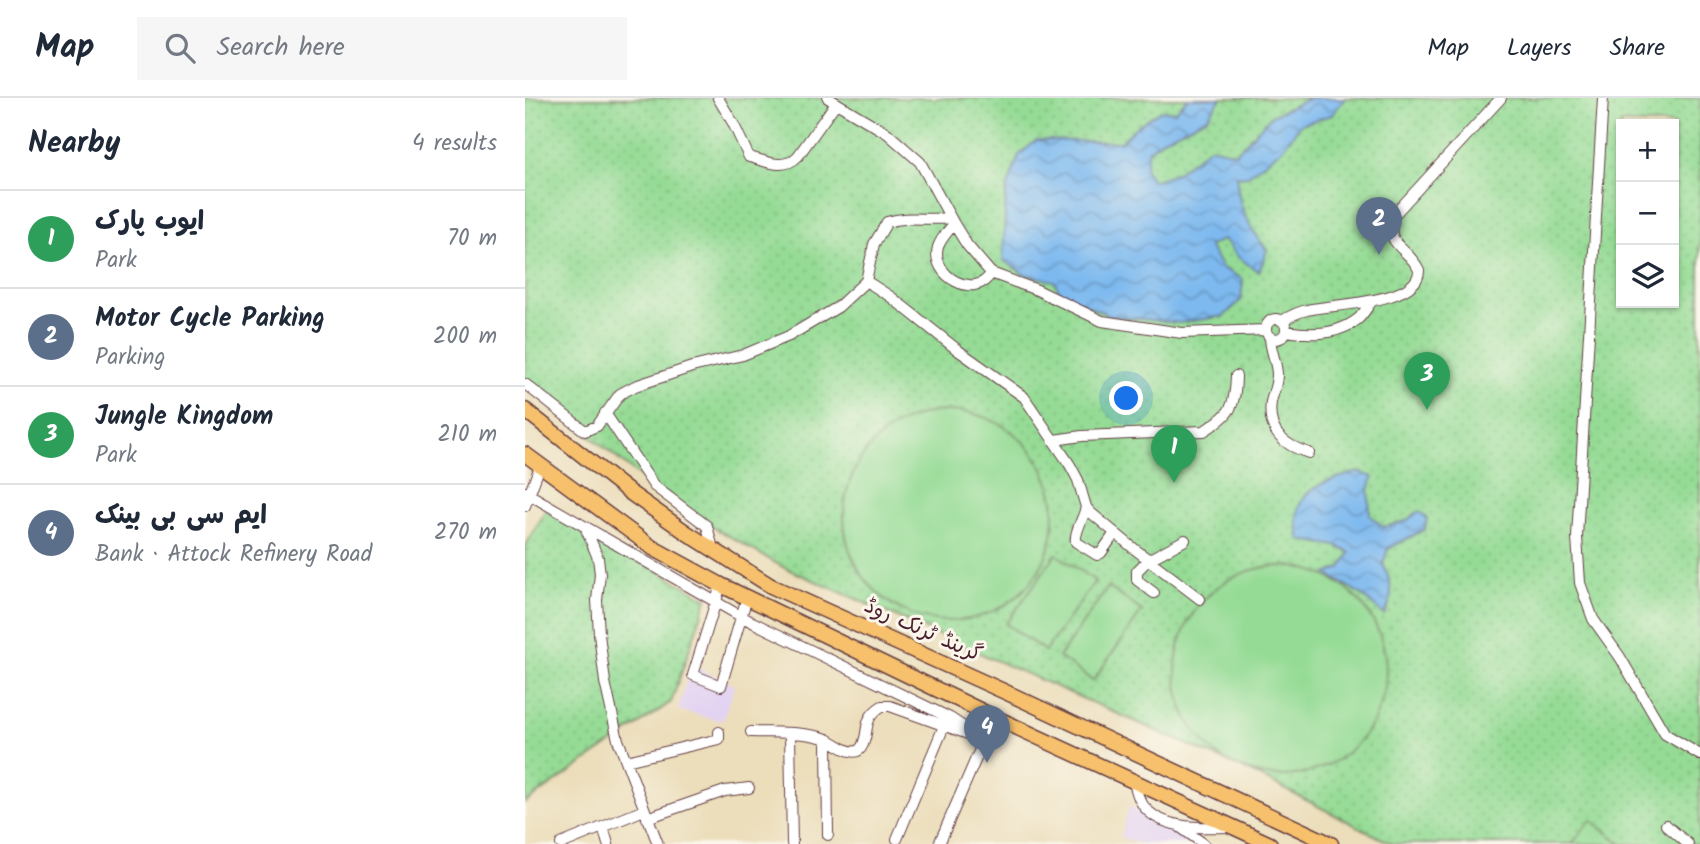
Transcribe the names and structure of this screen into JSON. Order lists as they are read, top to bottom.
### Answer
{
  "streets": {
    "highway": ["گرینڈ ٹرنک روڈ"]
  },
  "page": {
    "header": "Map",
    "search": "Search here",
    "nav": ["Map", "Layers", "Share"],
    "heading": ["Nearby", "4 results"],
    "map_buttons": ["+", "−"],
    "list": [
      {
        "mark": "1",
        "name": "ایوب پارک",
        "note": "Park",
        "value": "70 m"
      },
      {
        "mark": "2",
        "name": "Motor Cycle Parking",
        "note": "Parking",
        "value": "200 m"
      },
      {
        "mark": "3",
        "name": "Jungle Kingdom",
        "note": "Park",
        "value": "210 m"
      },
      {
        "mark": "4",
        "name": "ایم سی بی بینک",
        "note": "Bank · Attock Refinery Road",
        "value": "270 m"
      }
    ],
    "pins": [
      "2",
      "3",
      "1",
      "4"
    ]
  }
}
